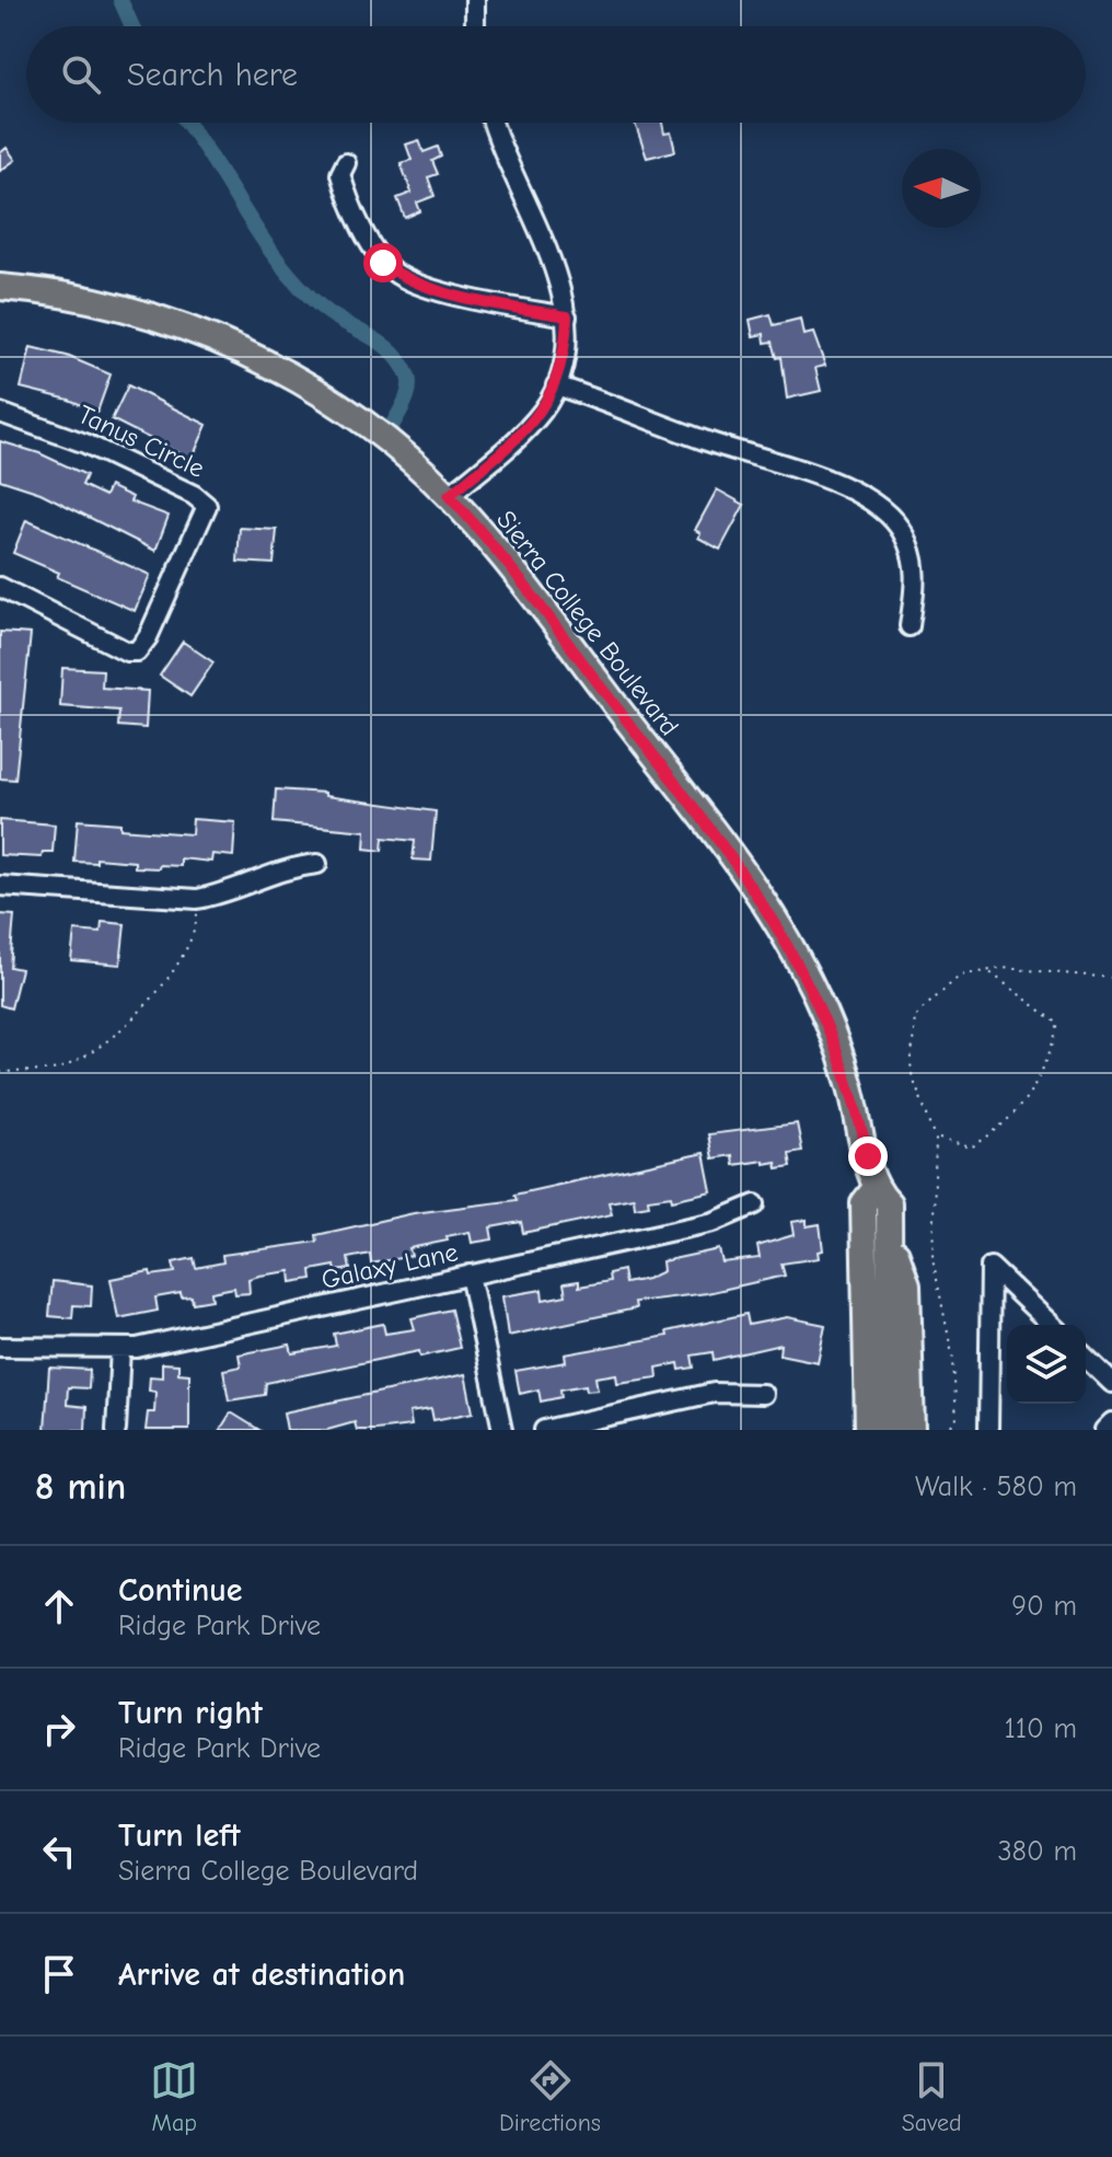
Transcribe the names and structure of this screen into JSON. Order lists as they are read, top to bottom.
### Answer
{
  "streets": {
    "main road": ["Sierra College Boulevard"],
    "street": ["Tanus Circle", "Galaxy Lane"]
  },
  "north": "left",
  "page": {
    "search": "Search here",
    "heading": ["8 min", "Walk · 580 m"],
    "list": [
      ["Continue", "Ridge Park Drive", "90 m"],
      ["Turn right", "Ridge Park Drive", "110 m"],
      ["Turn left", "Sierra College Boulevard", "380 m"],
      "Arrive at destination"
    ],
    "nav": ["Map", "Directions", "Saved"]
  }
}
